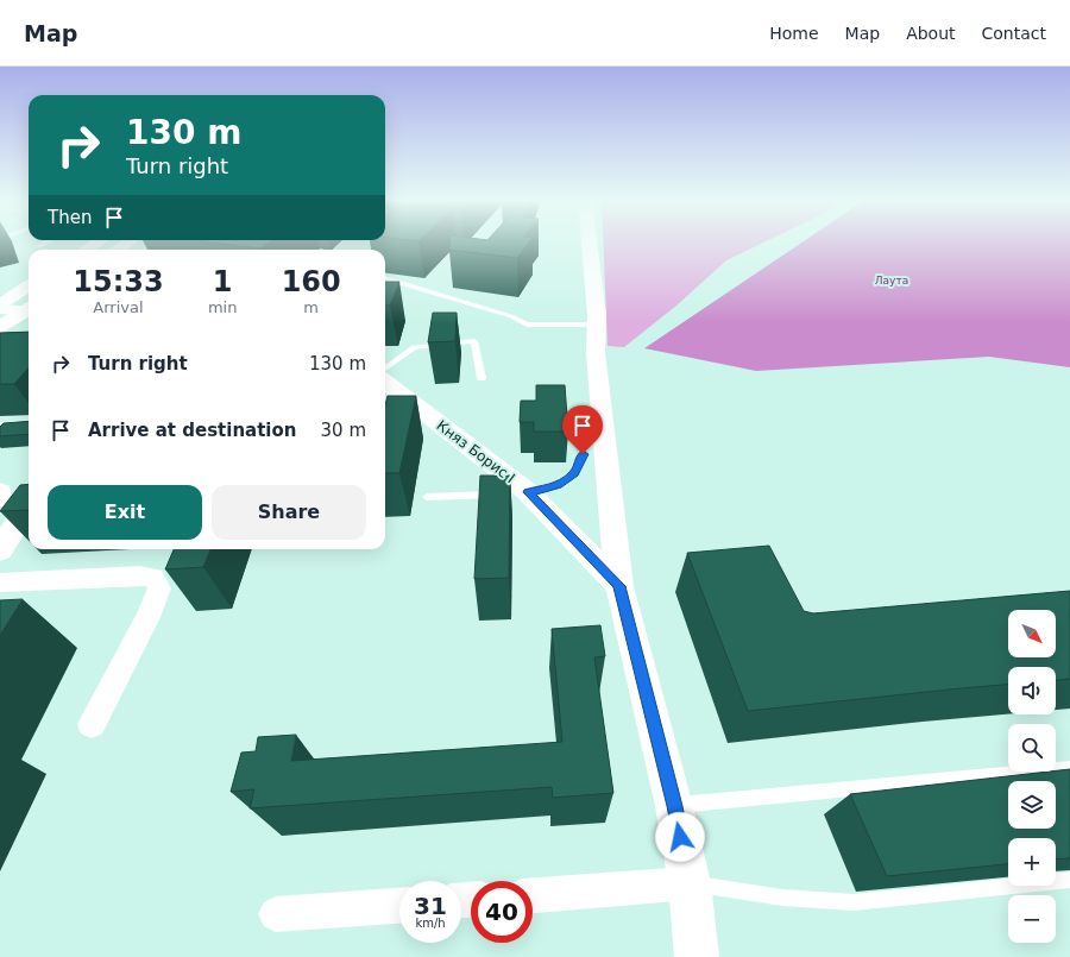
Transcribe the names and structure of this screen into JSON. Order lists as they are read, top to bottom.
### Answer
{
  "streets": {
    "street": ["Княз Борис I"]
  },
  "parks": ["Лаута"],
  "north": "bottom right",
  "page": {
    "header": "Map",
    "nav": [
      "Home",
      "Map",
      "About",
      "Contact"
    ],
    "turn": ["130 m", "Turn right"],
    "then": "Then",
    "eta": [
      "15:33",
      "Arrival",
      "1",
      "min",
      "160",
      "m"
    ],
    "list": [
      {
        "name": "Turn right",
        "value": "130 m"
      },
      {
        "name": "Arrive at destination",
        "value": "30 m"
      }
    ],
    "buttons": ["Exit", "Share"],
    "map_buttons": ["+", "−"],
    "speed": "31 km/h",
    "limit": "40"
  }
}
